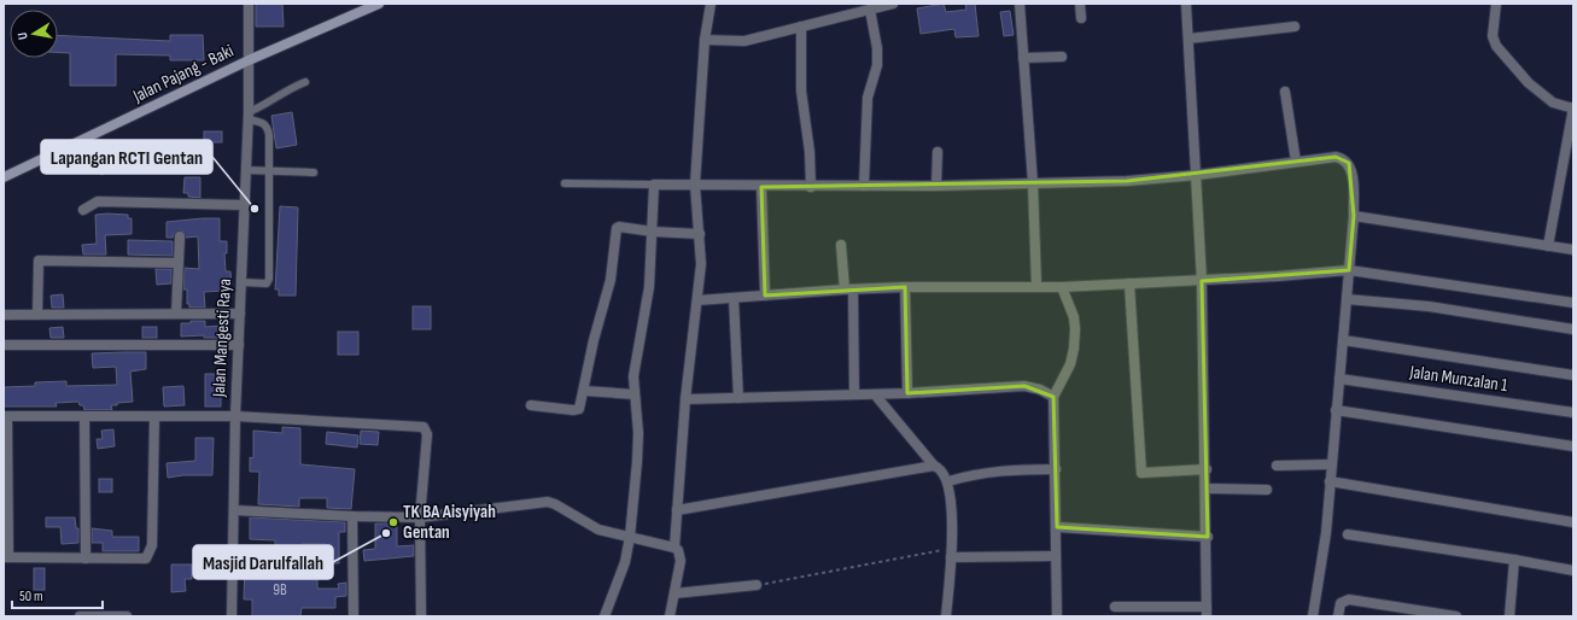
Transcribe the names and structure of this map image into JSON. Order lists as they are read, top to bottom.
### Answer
{
  "streets": {
    "main road": ["Jalan Pajang - Baki"],
    "street": ["Jalan Mangesti Raya", "Jalan Munzalan 1"]
  },
  "crossings": [
    ["Jalan Pajang - Baki", "Jalan Mangesti Raya"]
  ],
  "places": ["Lapangan RCTI Gentan", "TK BA Aisyiyah Gentan", "Masjid Darulfallah"],
  "house_numbers": ["9B"],
  "scale_bar": "50 m",
  "north": "left"
}
